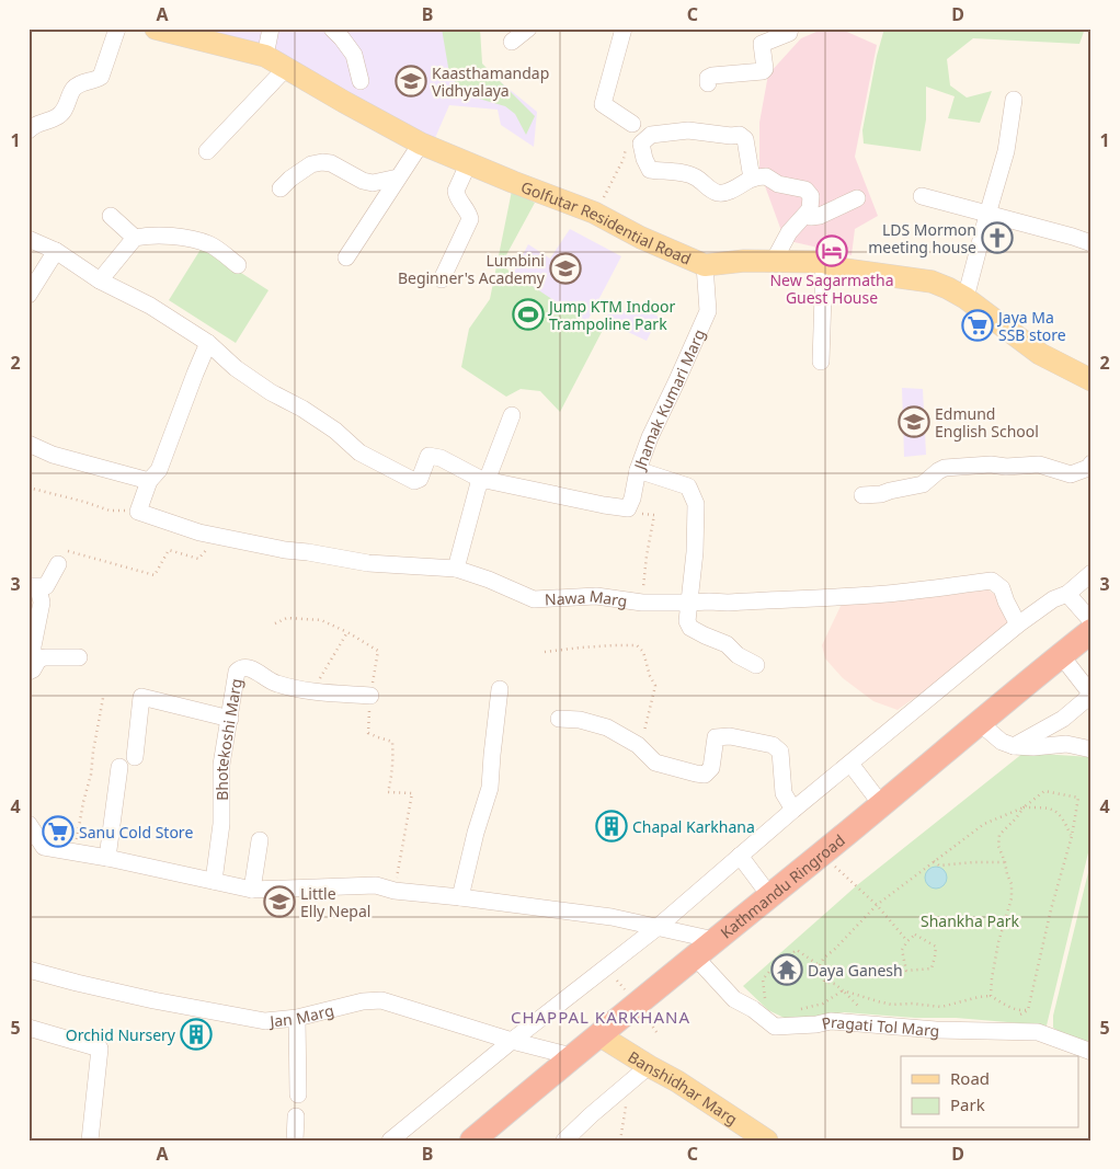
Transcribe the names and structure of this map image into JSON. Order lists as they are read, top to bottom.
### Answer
{
  "streets": {
    "highway": ["Kathmandu Ringroad"],
    "main road": ["Golfutar Residential Road", "Banshidhar Marg"],
    "street": [
      "Jhamak Kumari Marg",
      "Nawa Marg",
      "Bhotekoshi Marg",
      "Jan Marg",
      "Pragati Tol Marg"
    ]
  },
  "crossings": [
    ["Golfutar Residential Road", "Jhamak Kumari Marg"],
    ["Kathmandu Ringroad", "Jan Marg"],
    ["Kathmandu Ringroad", "Pragati Tol Marg"],
    ["Kathmandu Ringroad", "Banshidhar Marg"]
  ],
  "districts": ["CHAPPAL KARKHANA"],
  "parks": ["Shankha Park"],
  "places": {
    "school or university": [
      "Kaasthamandap Vidhyalaya",
      "Lumbini Beginner's Academy",
      "Edmund English School",
      "Little Elly Nepal"
    ],
    "church": ["LDS Mormon meeting house"],
    "hotel": ["New Sagarmatha Guest House"],
    "sports": ["Jump KTM Indoor Trampoline Park"],
    "supermarket": ["Jaya Ma SSB store", "Sanu Cold Store"],
    "building": ["Chapal Karkhana", "Orchid Nursery"],
    "temple": ["Daya Ganesh"]
  },
  "legend": ["Road", "Park"],
  "grid": {
    "columns": [
      "A",
      "B",
      "C",
      "D"
    ],
    "rows": [
      "1",
      "2",
      "3",
      "4",
      "5"
    ]
  }
}
